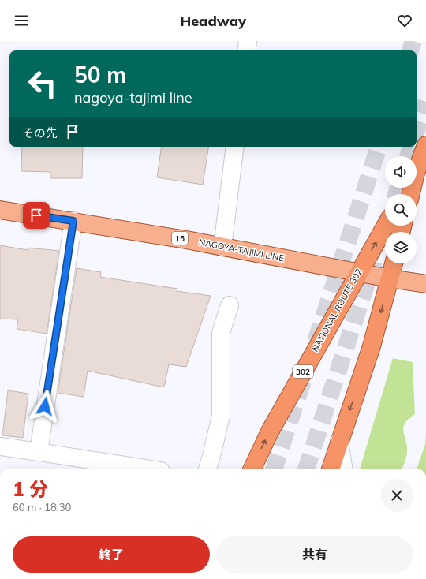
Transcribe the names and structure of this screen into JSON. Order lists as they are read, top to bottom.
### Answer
{
  "streets": {
    "highway": ["NATIONAL ROUTE 302", "302"],
    "main road": ["15", "NAGOYA-TAJIMI LINE"]
  },
  "crossings": [
    ["NAGOYA-TAJIMI LINE", "NATIONAL ROUTE 302"]
  ],
  "page": {
    "header": "Headway",
    "turn": ["50 m", "nagoya-tajimi line"],
    "then": "その先",
    "heading": ["1 分", "60 m · 18:30"],
    "buttons": ["終了", "共有"]
  }
}
